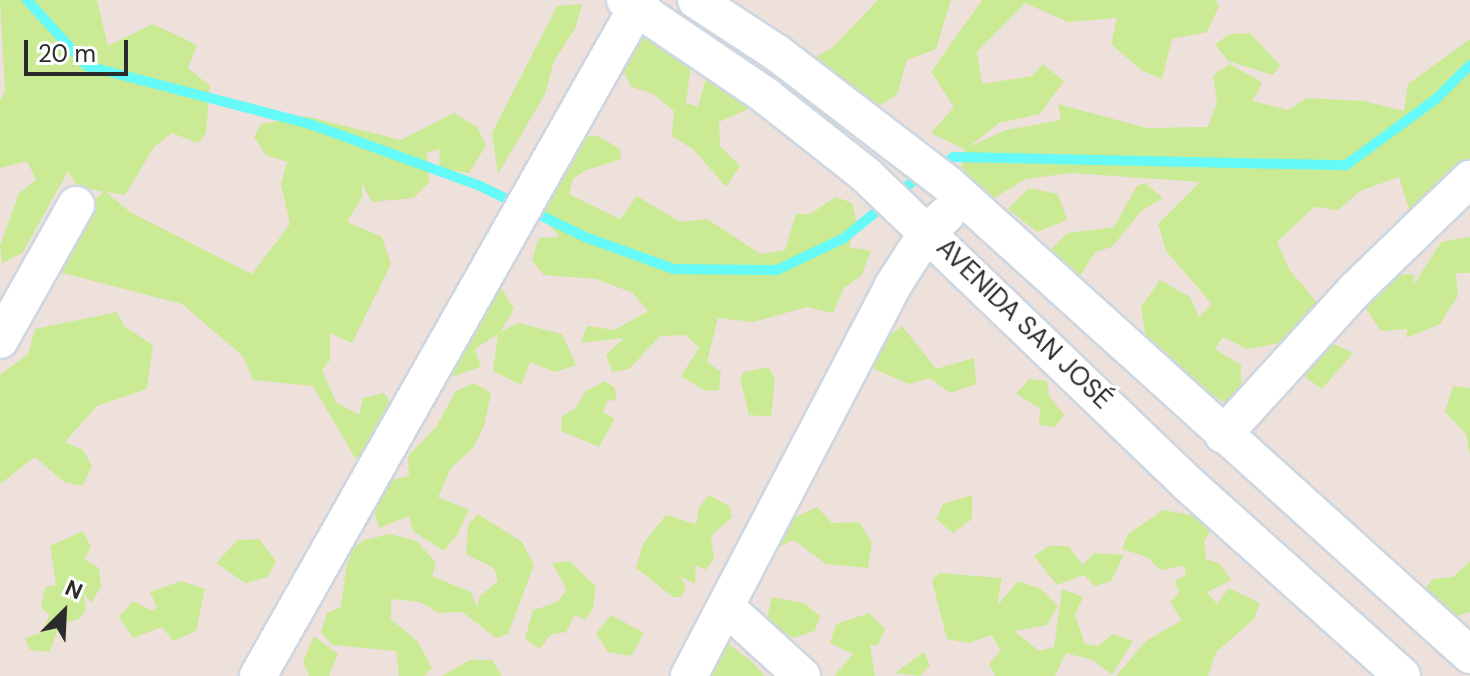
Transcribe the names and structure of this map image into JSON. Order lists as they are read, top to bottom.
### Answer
{
  "streets": {
    "street": ["AVENIDA SAN JOSÉ"]
  },
  "scale_bar": "20 m",
  "north": "top right"
}
